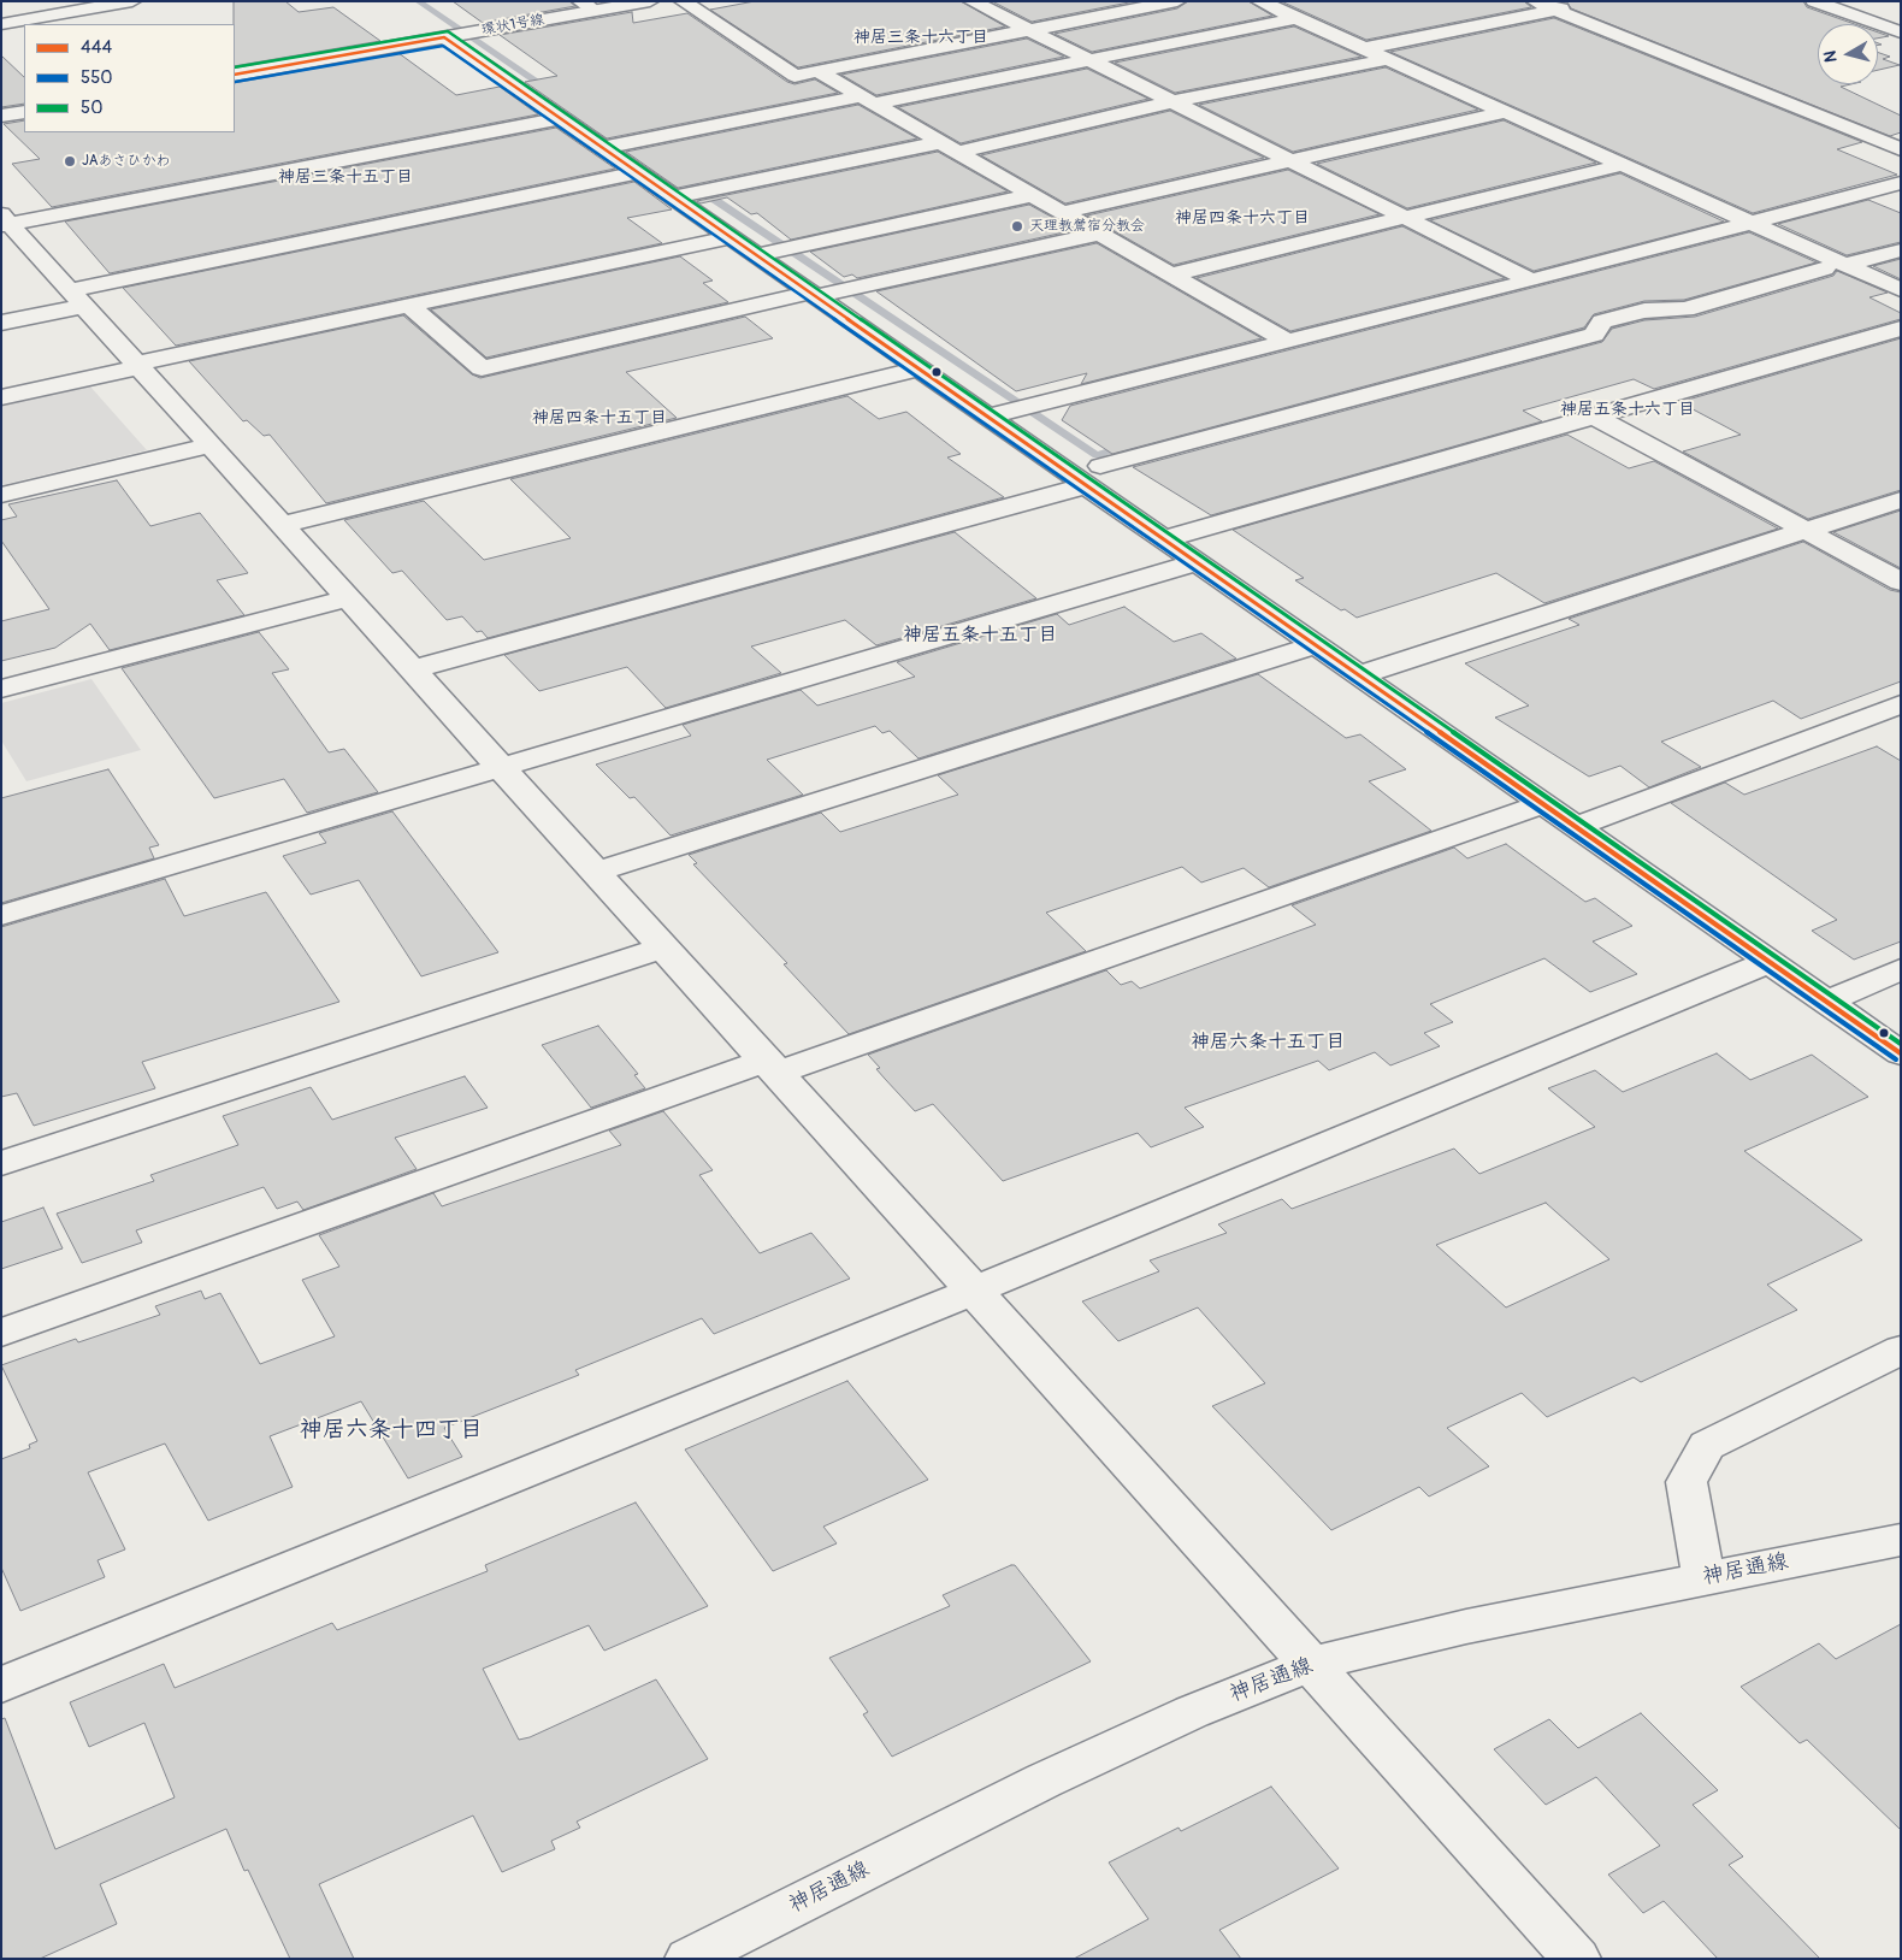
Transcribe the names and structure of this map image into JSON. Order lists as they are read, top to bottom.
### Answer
{
  "streets": {
    "street": ["環状1号線", "神居通線"]
  },
  "districts": [
    "神居三条十六丁目",
    "神居三条十五丁目",
    "神居四条十六丁目",
    "神居五条十六丁目",
    "神居四条十五丁目",
    "神居五条十五丁目",
    "神居六条十五丁目",
    "神居六条十四丁目"
  ],
  "places": ["JAあさひかわ", "天理教鶯宿分教会"],
  "lines": ["transit line 50", "transit line 444", "transit line 550"],
  "legend": ["444", "550", "50"],
  "north": "left"
}
